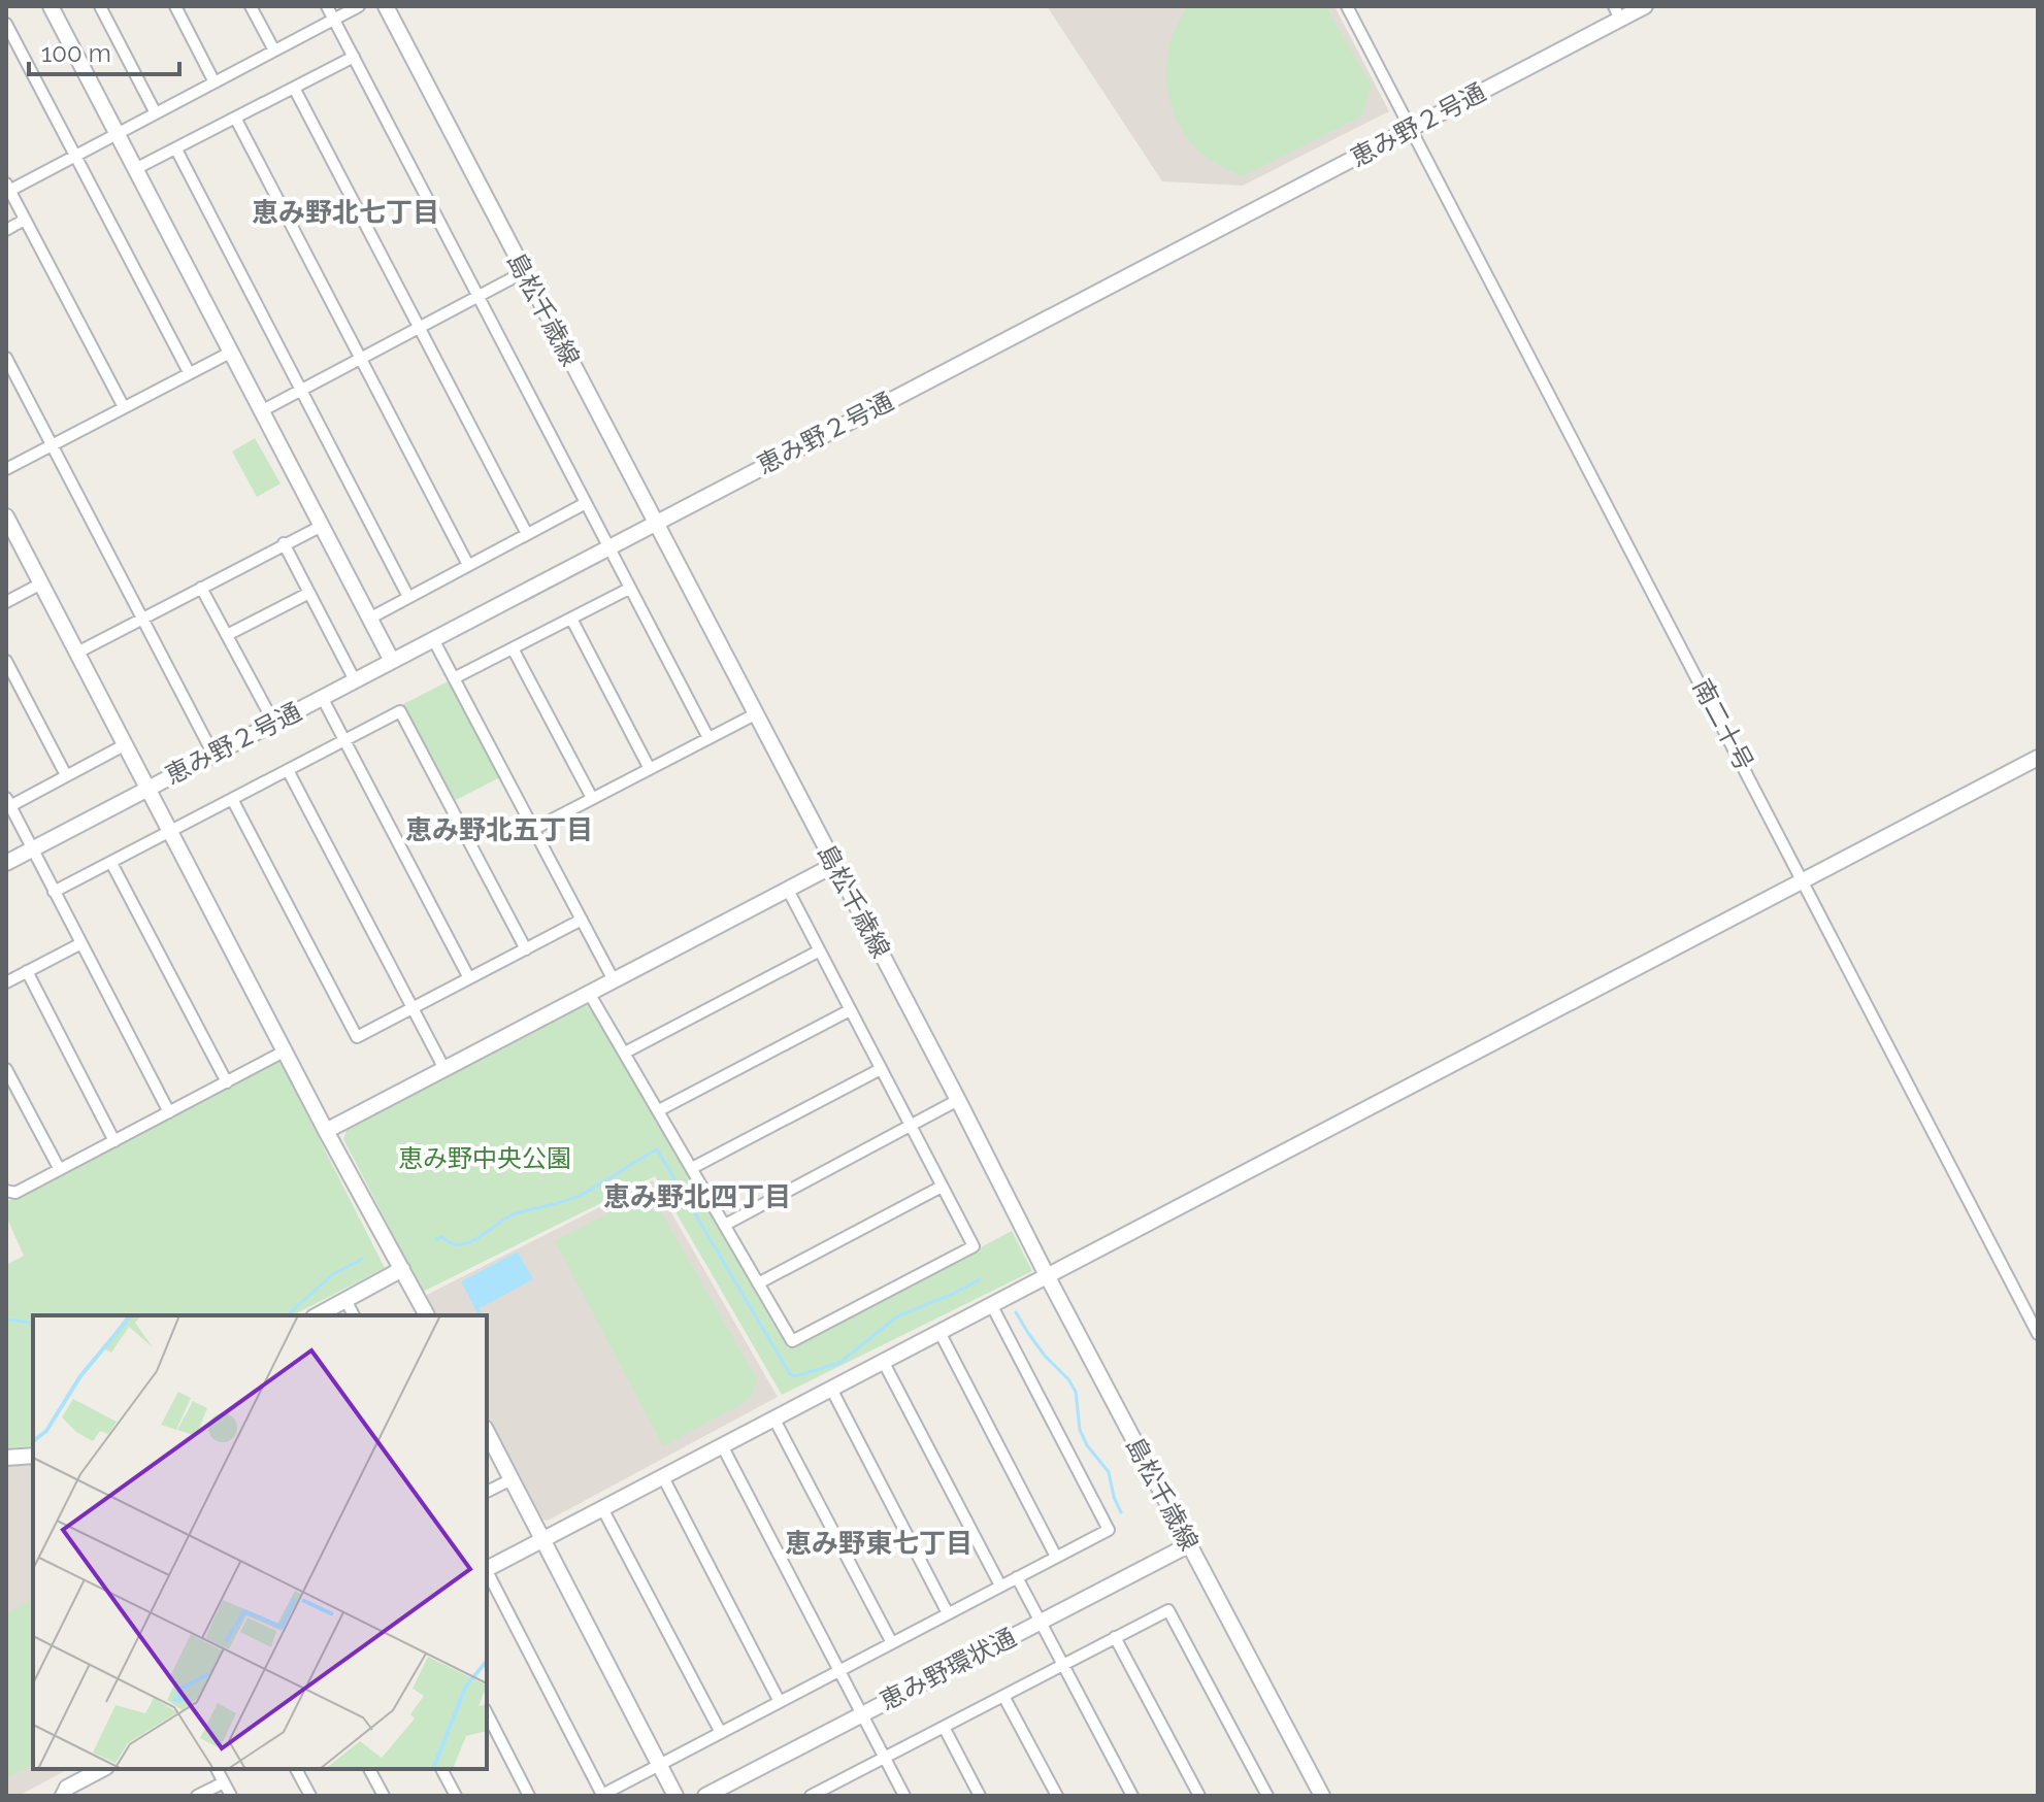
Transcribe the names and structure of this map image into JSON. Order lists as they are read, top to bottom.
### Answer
{
  "streets": {
    "street": [
      "恵み野２号通",
      "島松千歳線",
      "南二十号",
      "恵み野環状通"
    ]
  },
  "crossings": [
    ["恵み野２号通", "島松千歳線"],
    ["恵み野２号通", "南二十号"],
    ["島松千歳線", "恵み野環状通"]
  ],
  "districts": [
    "恵み野北七丁目",
    "恵み野北五丁目",
    "恵み野北四丁目",
    "恵み野東七丁目"
  ],
  "parks": ["恵み野中央公園"],
  "scale_bar": "100 m"
}
